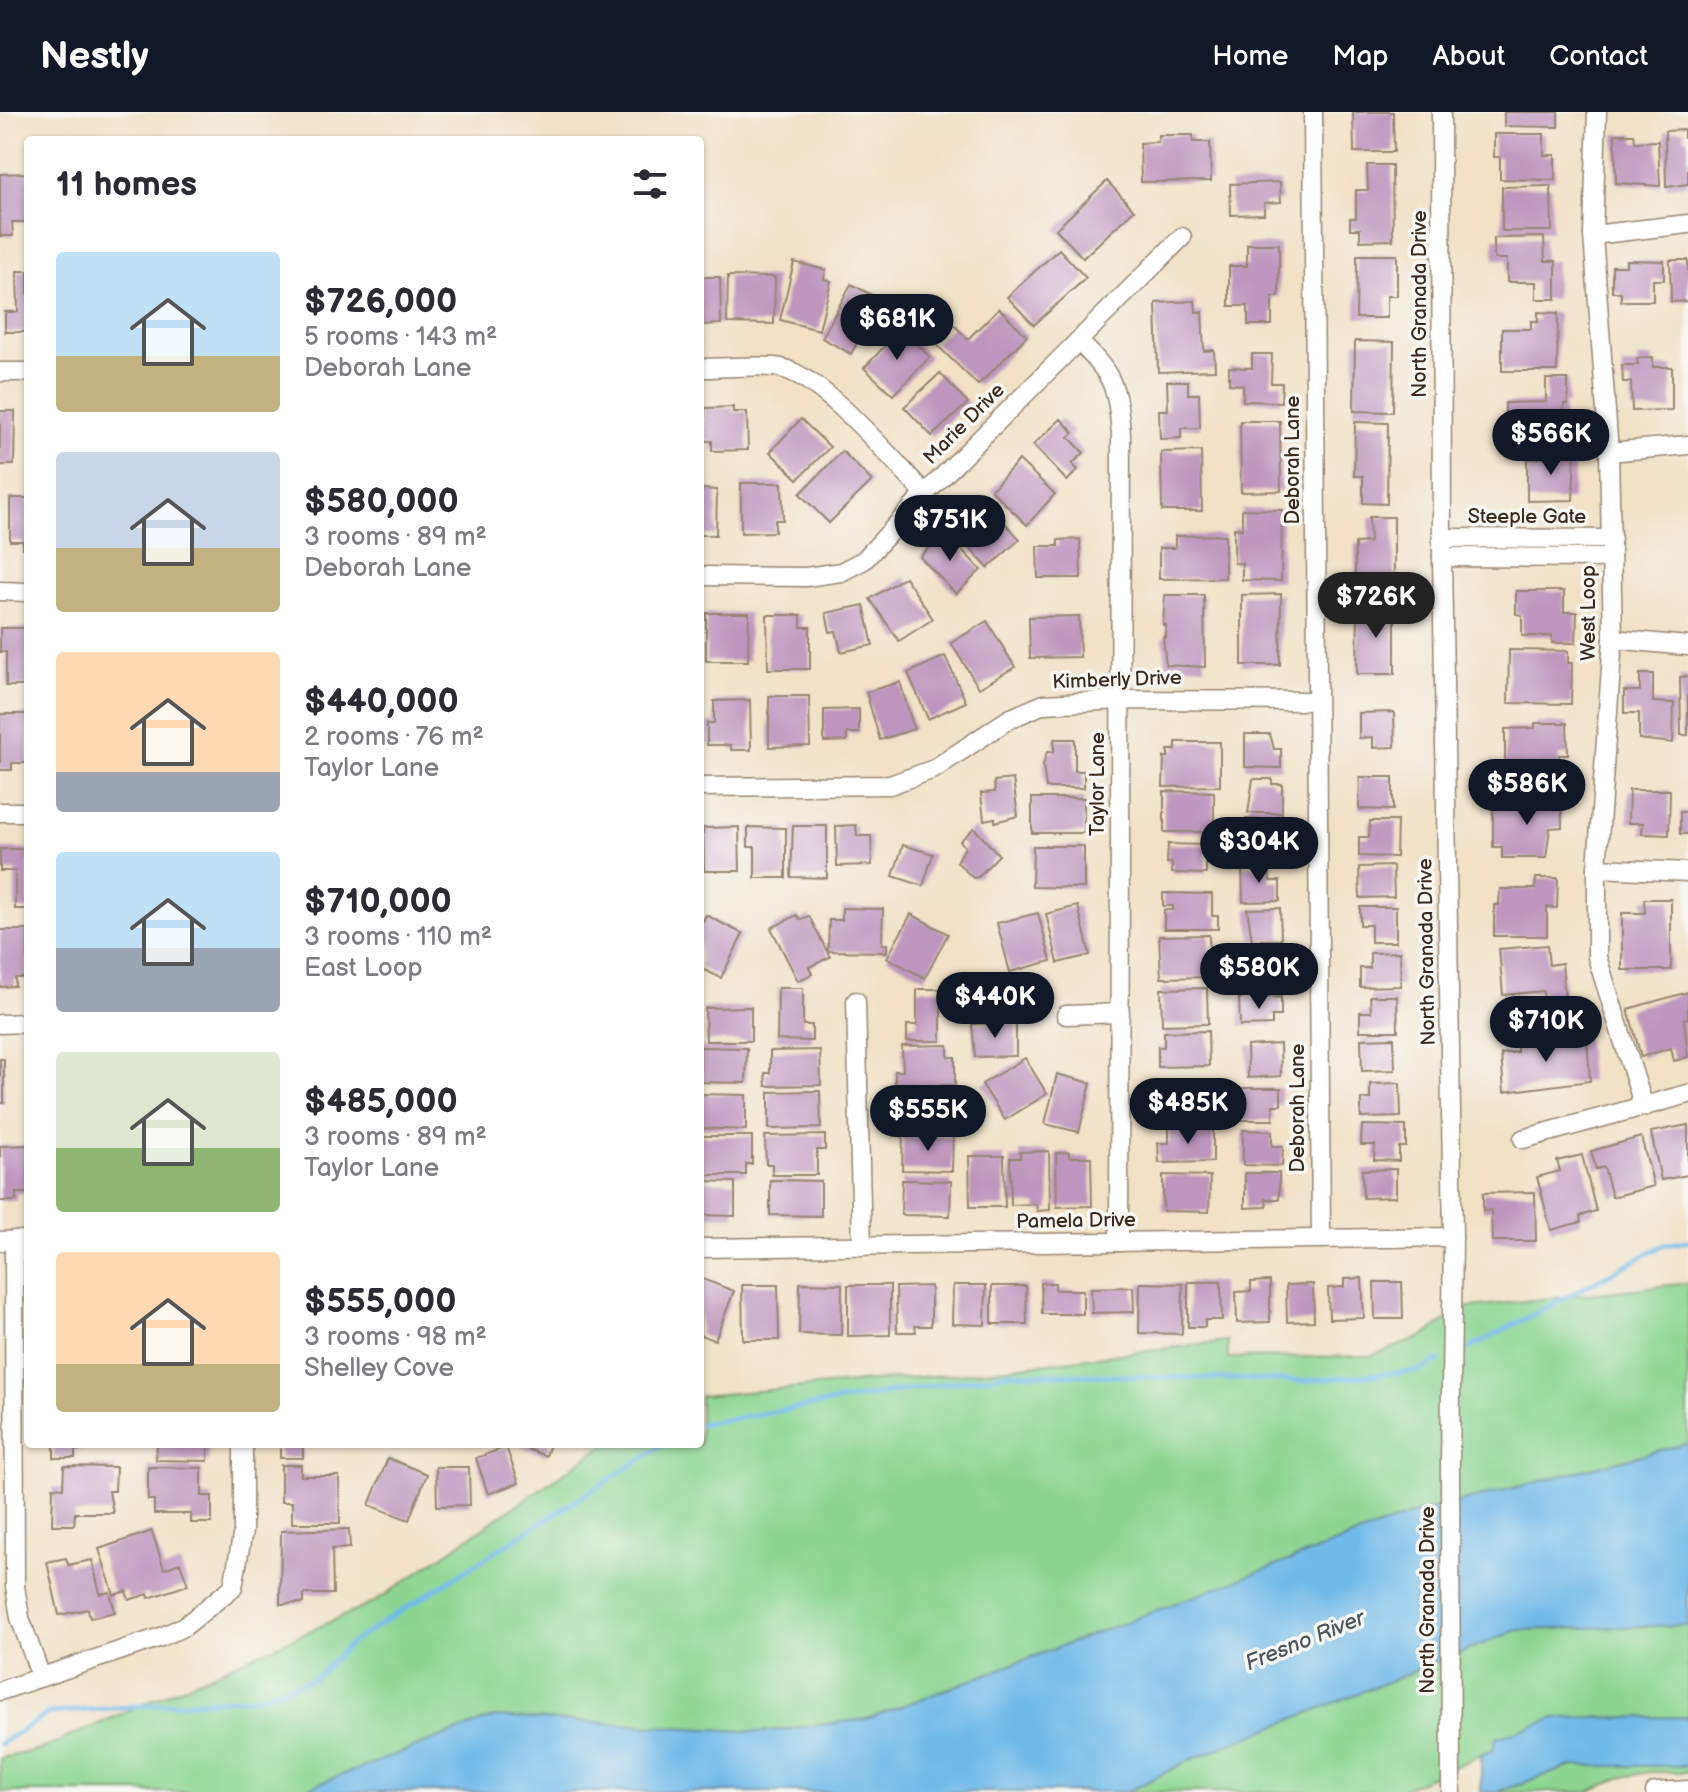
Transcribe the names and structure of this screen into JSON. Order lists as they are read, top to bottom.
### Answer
{
  "streets": {
    "street": [
      "North Granada Drive",
      "Marie Drive",
      "Deborah Lane",
      "Steeple Gate",
      "West Loop",
      "Kimberly Drive",
      "Taylor Lane",
      "Pamela Drive"
    ]
  },
  "crossings": [
    ["North Granada Drive", "Steeple Gate"],
    ["North Granada Drive", "Pamela Drive"],
    ["Marie Drive", "Taylor Lane"],
    ["Deborah Lane", "Kimberly Drive"],
    ["Deborah Lane", "Pamela Drive"],
    ["Steeple Gate", "West Loop"],
    ["Kimberly Drive", "Taylor Lane"],
    ["Taylor Lane", "Pamela Drive"]
  ],
  "water": ["Fresno River"],
  "page": {
    "header": "Nestly",
    "nav": [
      "Home",
      "Map",
      "About",
      "Contact"
    ],
    "heading": "11 homes",
    "list": [
      {
        "name": "$726,000",
        "note": "5 rooms · 143 m² · Deborah Lane"
      },
      {
        "name": "$580,000",
        "note": "3 rooms · 89 m² · Deborah Lane"
      },
      {
        "name": "$440,000",
        "note": "2 rooms · 76 m² · Taylor Lane"
      },
      {
        "name": "$710,000",
        "note": "3 rooms · 110 m² · East Loop"
      },
      {
        "name": "$485,000",
        "note": "3 rooms · 89 m² · Taylor Lane"
      },
      {
        "name": "$555,000",
        "note": "3 rooms · 98 m² · Shelley Cove"
      }
    ],
    "price": [
      "$681K",
      "$566K",
      "$751K",
      "$726K",
      "$586K",
      "$304K",
      "$580K",
      "$440K",
      "$710K",
      "$485K",
      "$555K"
    ]
  }
}
